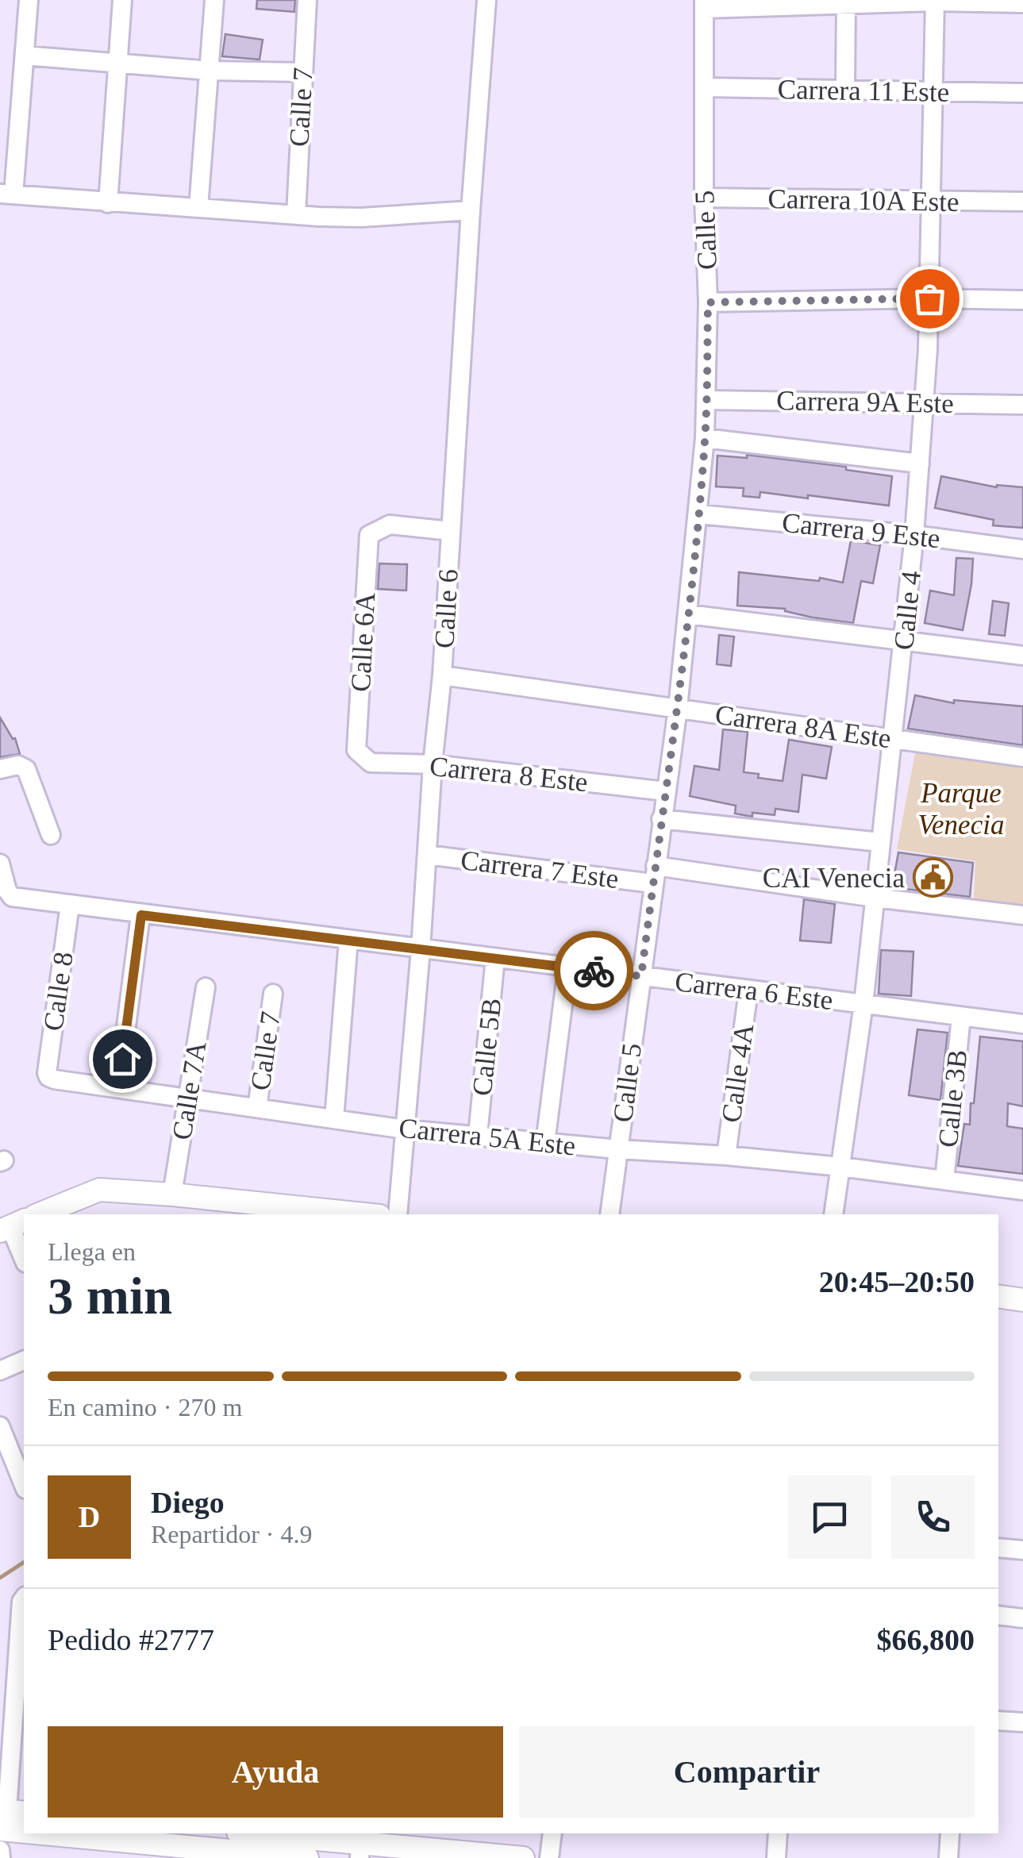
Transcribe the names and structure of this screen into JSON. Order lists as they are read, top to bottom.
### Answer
{
  "streets": {
    "street": [
      "Carrera 11 Este",
      "Calle 7",
      "Carrera 10A Este",
      "Calle 5",
      "Carrera 9A Este",
      "Carrera 9 Este",
      "Calle 6",
      "Calle 4",
      "Calle 6A",
      "Carrera 8A Este",
      "Carrera 8 Este",
      "Carrera 7 Este",
      "Carrera 6 Este",
      "Calle 8",
      "Calle 5B",
      "Calle 4A",
      "Calle 7A",
      "Calle 3B",
      "Carrera 5A Este"
    ]
  },
  "crossings": [
    ["Carrera 11 Este", "Calle 5"],
    ["Carrera 11 Este", "Calle 4"],
    ["Calle 7", "Carrera 5A Este"],
    ["Carrera 10A Este", "Calle 5"],
    ["Carrera 10A Este", "Calle 4"],
    ["Calle 5", "Carrera 9A Este"],
    ["Calle 5", "Carrera 9 Este"],
    ["Calle 5", "Carrera 8A Este"],
    ["Calle 5", "Carrera 8 Este"],
    ["Calle 5", "Carrera 7 Este"],
    ["Calle 5", "Carrera 6 Este"],
    ["Calle 5", "Carrera 5A Este"],
    ["Carrera 9A Este", "Calle 4"],
    ["Carrera 9 Este", "Calle 4"],
    ["Calle 6", "Calle 6A"],
    ["Calle 6", "Carrera 8A Este"],
    ["Calle 6", "Carrera 8 Este"],
    ["Calle 6", "Carrera 7 Este"],
    ["Calle 6", "Carrera 6 Este"],
    ["Calle 6", "Carrera 5A Este"],
    ["Calle 4", "Carrera 8A Este"],
    ["Calle 4", "Carrera 7 Este"],
    ["Calle 4", "Carrera 6 Este"],
    ["Calle 4", "Carrera 5A Este"],
    ["Calle 6A", "Carrera 8 Este"],
    ["Carrera 6 Este", "Calle 8"],
    ["Carrera 6 Este", "Calle 5B"],
    ["Carrera 6 Este", "Calle 4A"],
    ["Carrera 6 Este", "Calle 3B"],
    ["Calle 8", "Carrera 5A Este"],
    ["Calle 5B", "Carrera 5A Este"],
    ["Calle 4A", "Carrera 5A Este"],
    ["Calle 7A", "Carrera 5A Este"],
    ["Calle 3B", "Carrera 5A Este"]
  ],
  "parks": ["Parque Venecia"],
  "places": {
    "public building": ["CAI Venecia"]
  },
  "page": {
    "heading": ["3 min", "Llega en", "20:45–20:50"],
    "panel": [
      "Diego",
      "Repartidor · 4.9",
      "Pedido #2777",
      "$66,800"
    ],
    "bar": "En camino · 270 m",
    "round": "D",
    "buttons": ["Ayuda", "Compartir"]
  }
}
